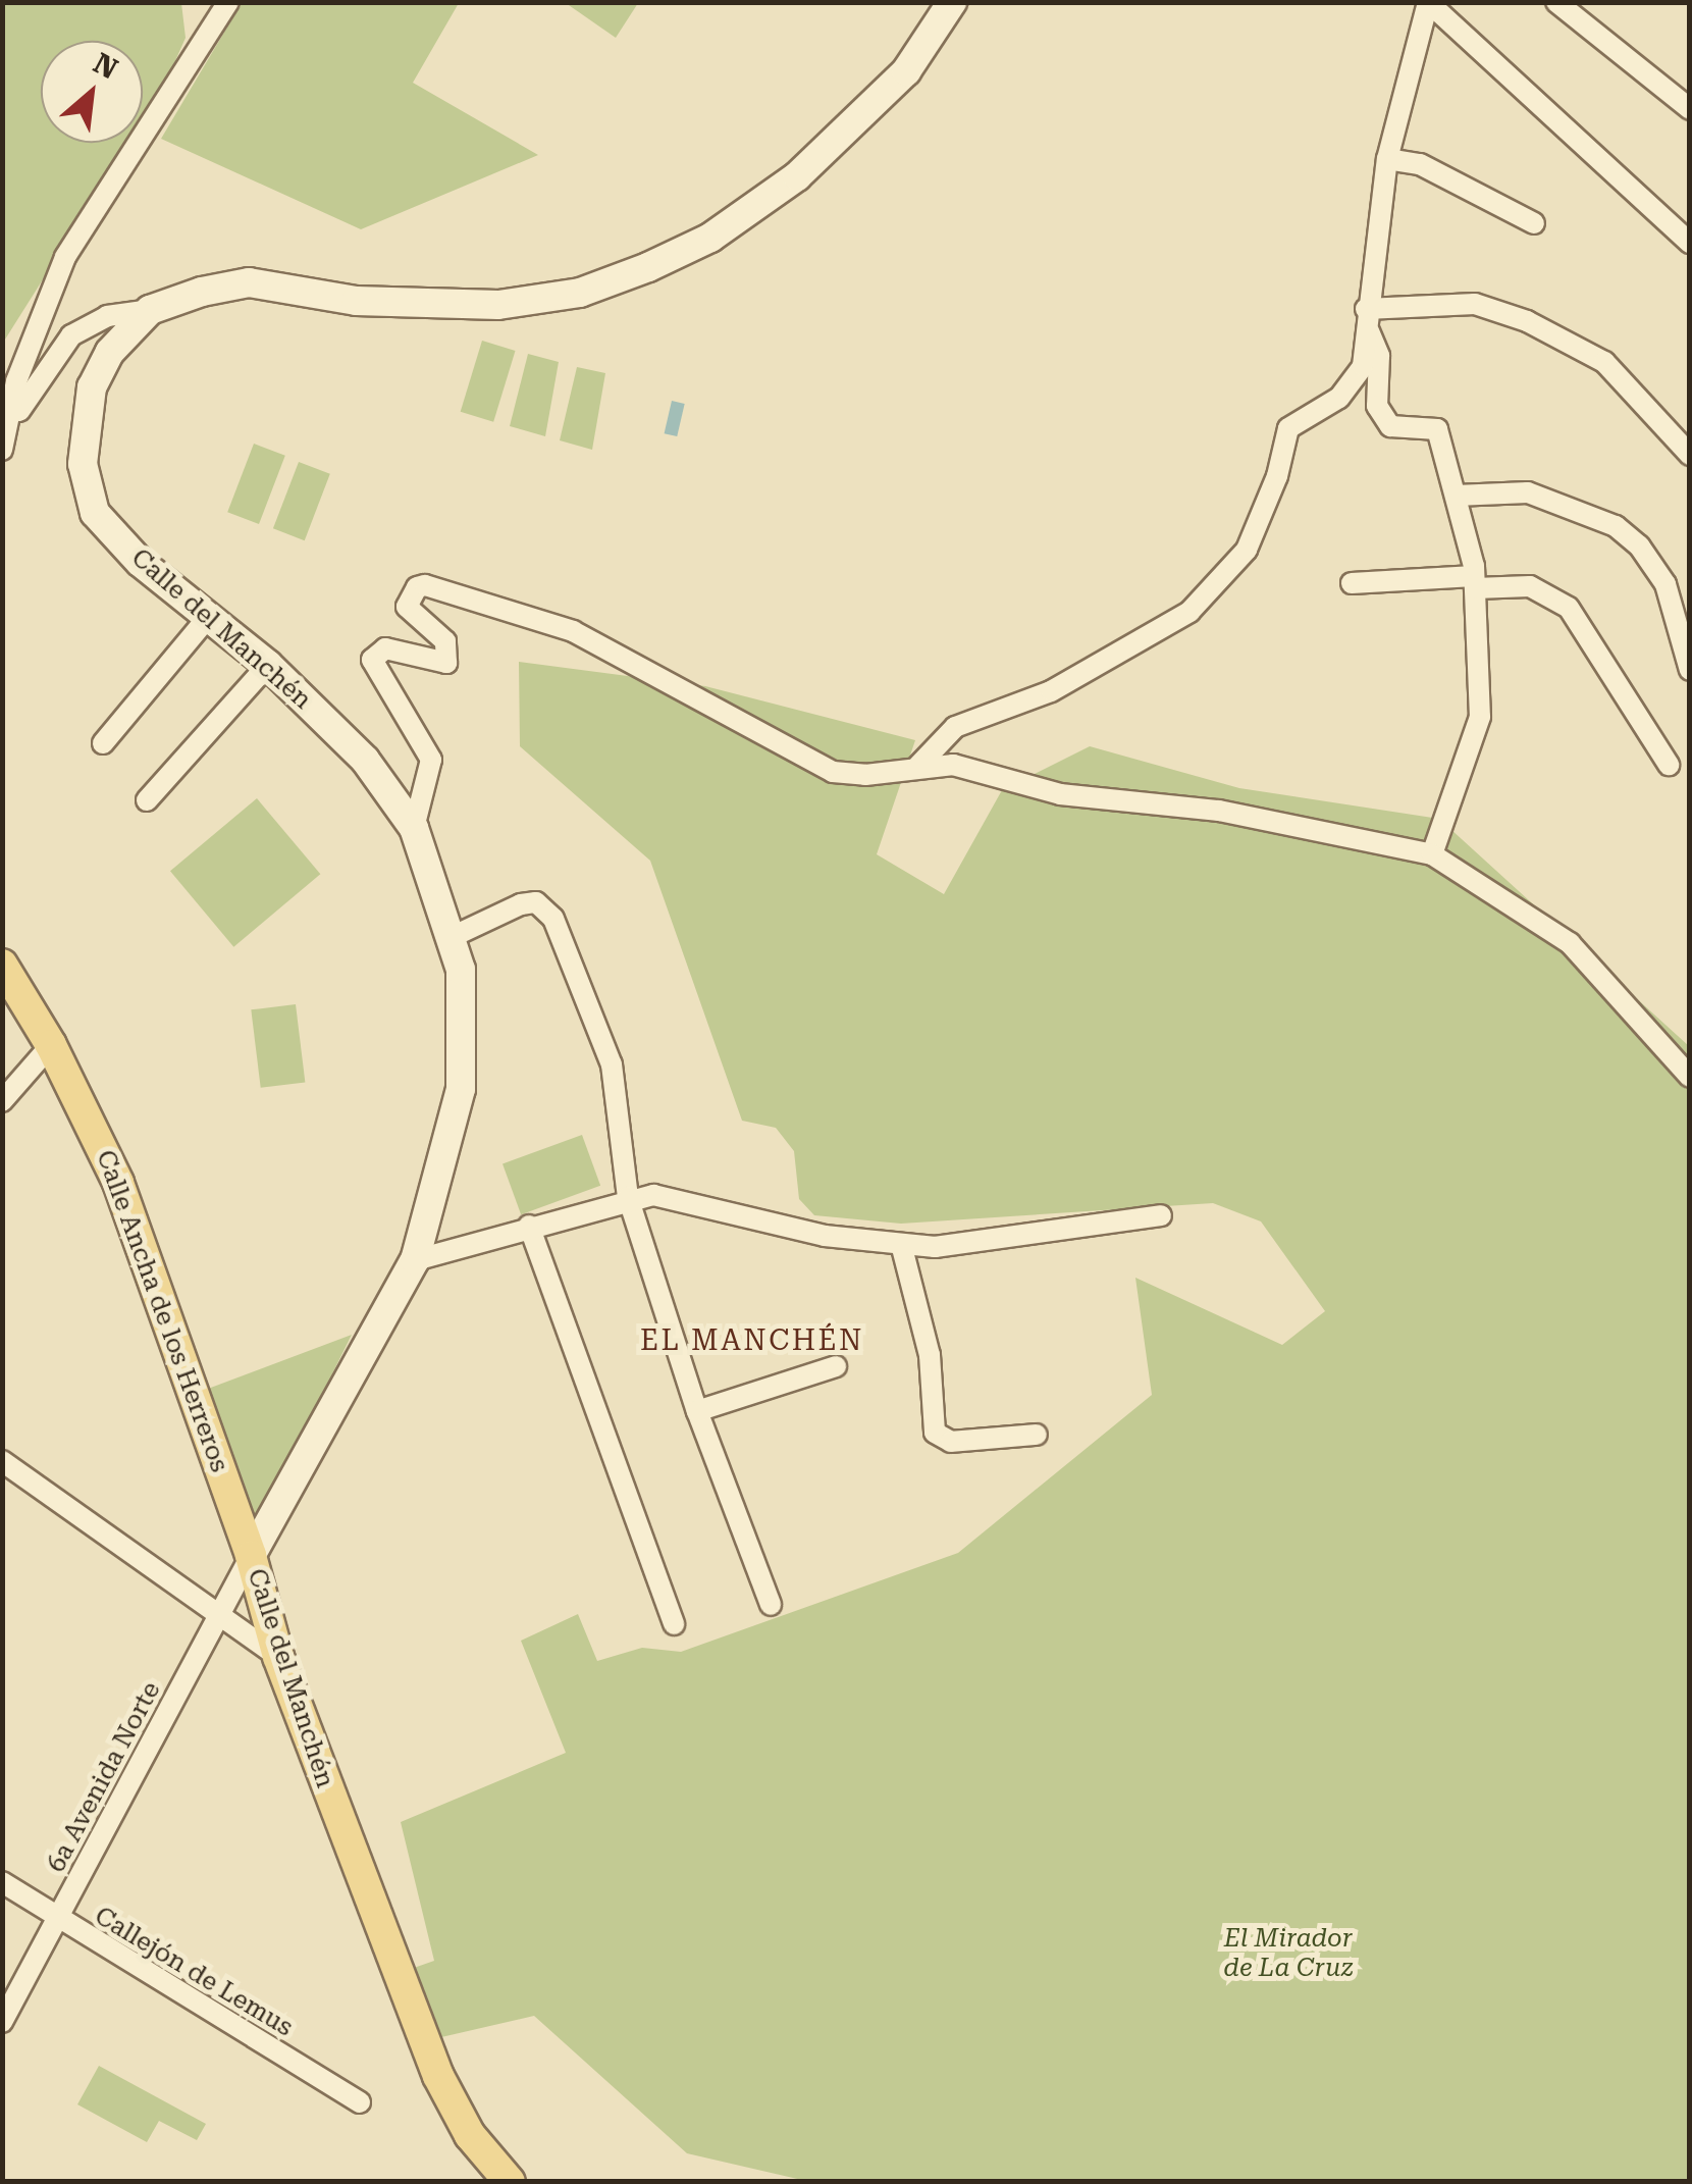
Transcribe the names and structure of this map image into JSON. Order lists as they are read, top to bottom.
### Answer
{
  "streets": {
    "main road": ["Calle del Manchén", "Calle Ancha de los Herreros"],
    "street": ["6a Avenida Norte", "Callejón de Lemus"]
  },
  "crossings": [
    ["Calle del Manchén", "Calle Ancha de los Herreros"],
    ["Calle del Manchén", "6a Avenida Norte"],
    ["Calle Ancha de los Herreros", "6a Avenida Norte"],
    ["6a Avenida Norte", "Callejón de Lemus"]
  ],
  "districts": ["EL MANCHÉN"],
  "parks": ["El Mirador de La Cruz"],
  "north": "top right"
}
